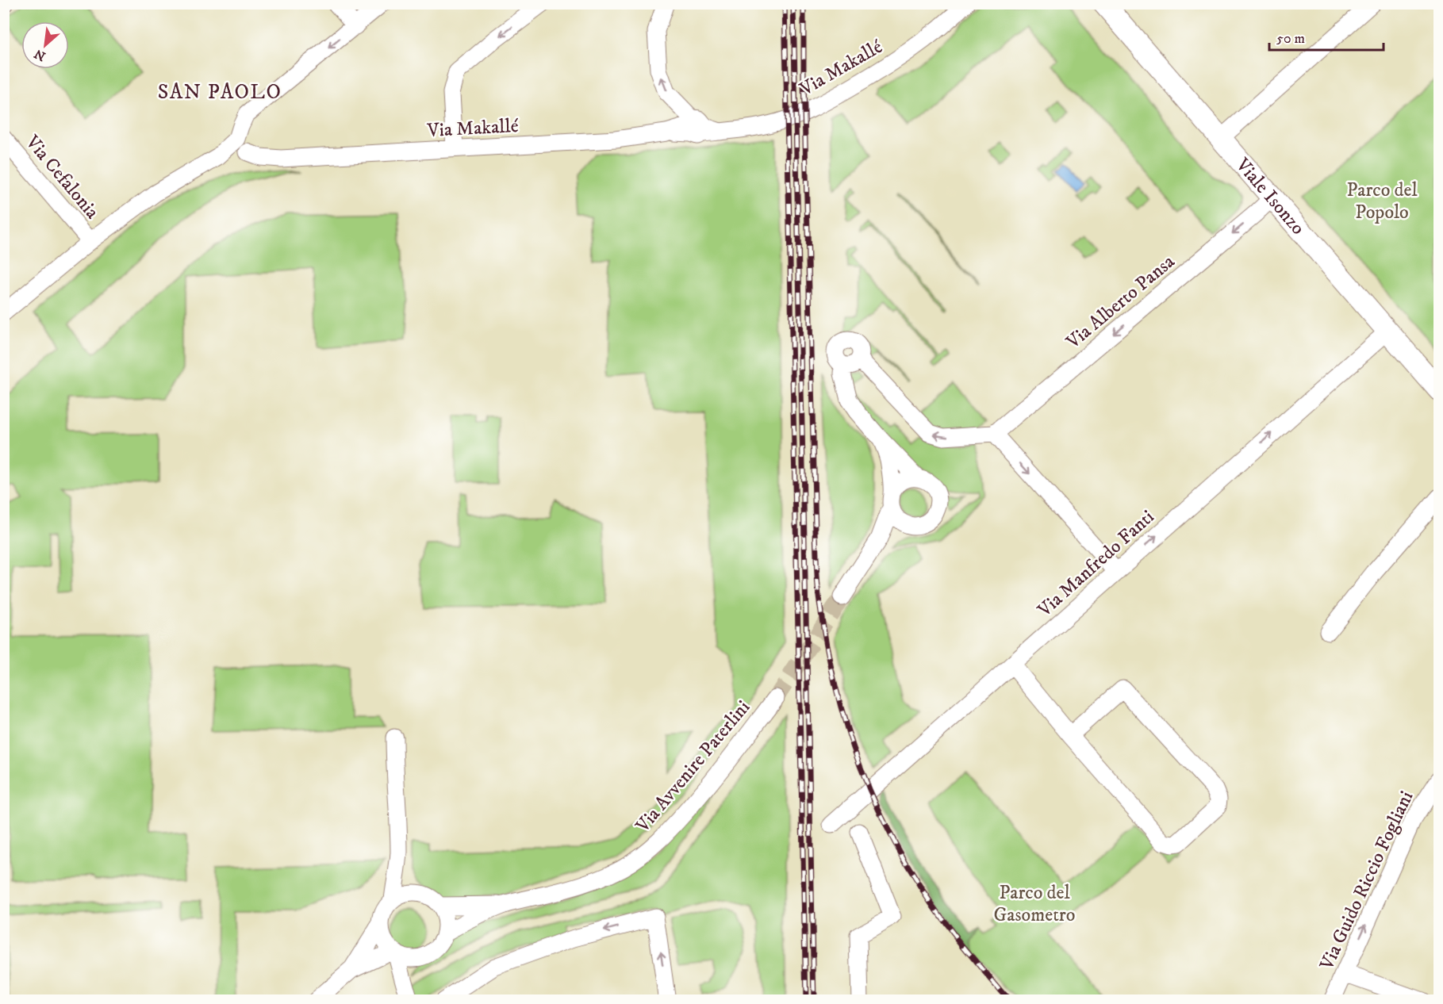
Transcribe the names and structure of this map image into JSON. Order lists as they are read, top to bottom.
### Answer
{
  "streets": {
    "main road": ["Viale Isonzo"],
    "street": [
      "Via Makallé",
      "Via Cefalonia",
      "Via Alberto Pansa",
      "Via Manfredo Fanti",
      "Via Avvenire Paterlini",
      "Via Guido Riccio Fogliani"
    ]
  },
  "crossings": [
    ["Viale Isonzo", "Via Alberto Pansa"],
    ["Viale Isonzo", "Via Manfredo Fanti"]
  ],
  "one_way": ["Via Alberto Pansa", "Via Manfredo Fanti", "Via Guido Riccio Fogliani"],
  "districts": ["SAN PAOLO"],
  "parks": ["Parco del Popolo", "Parco del Gasometro"],
  "scale_bar": "50 m",
  "north": "bottom left"
}
